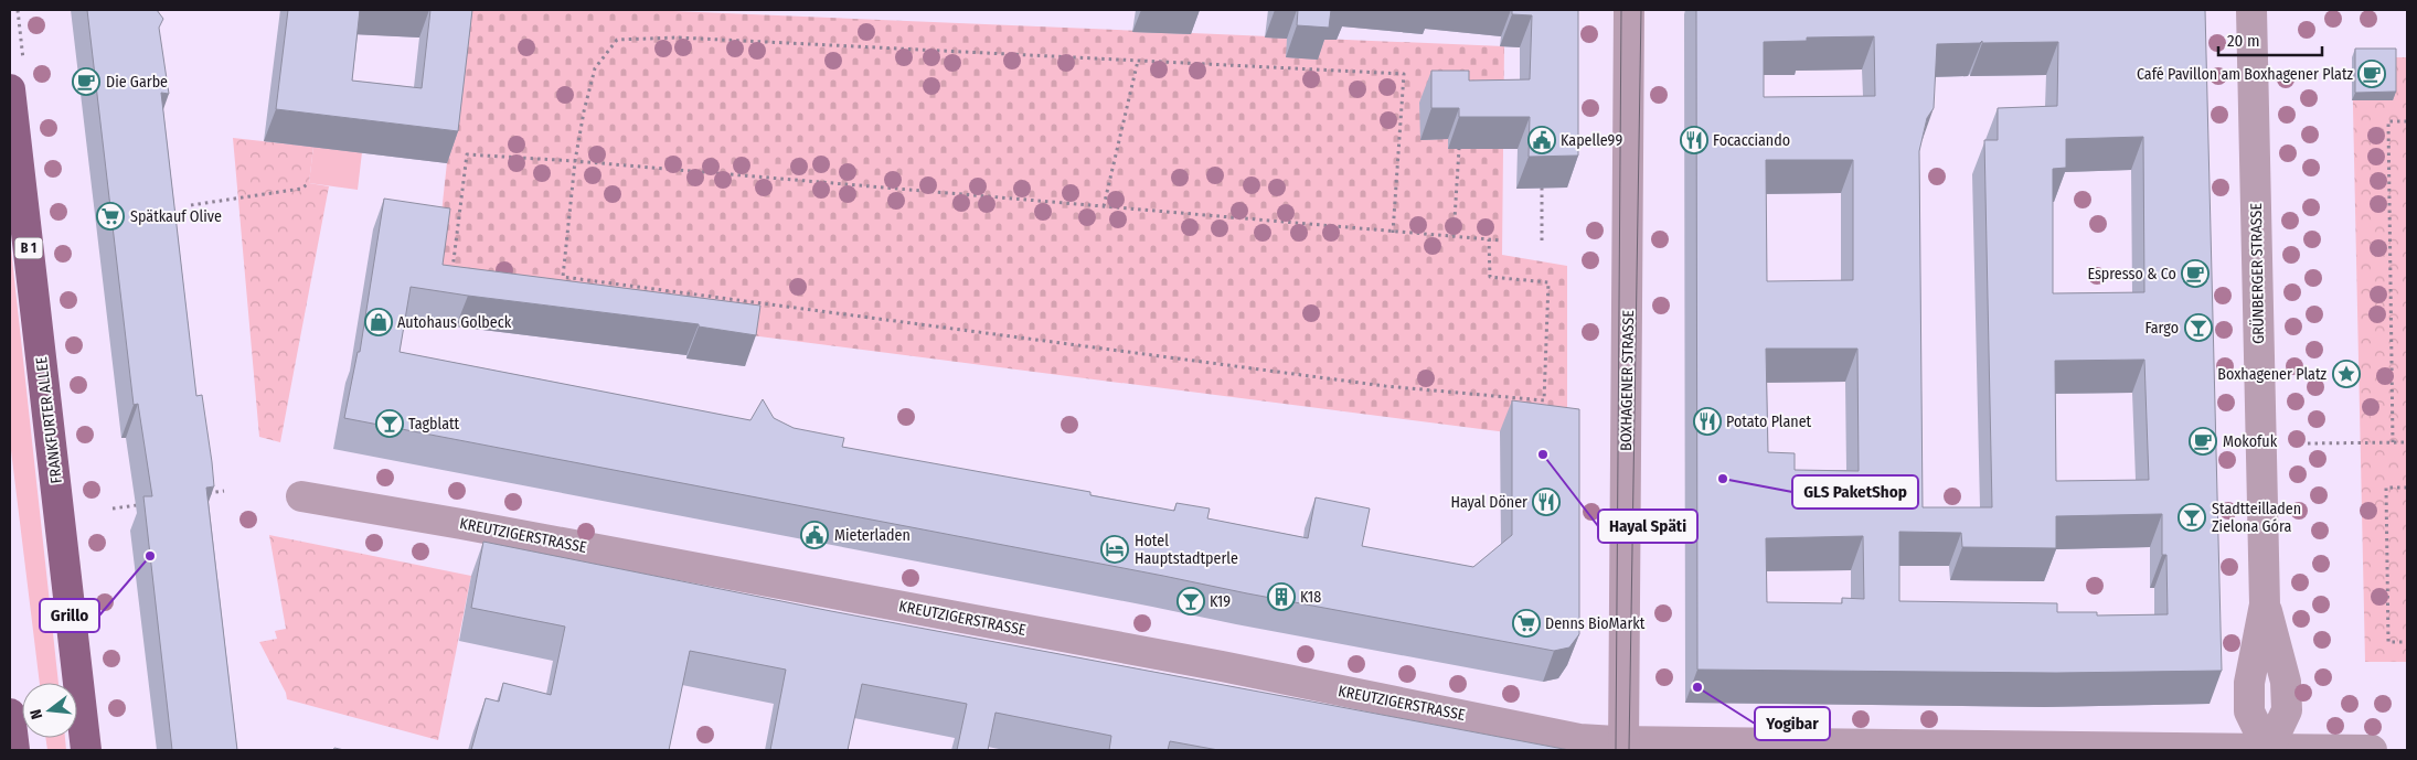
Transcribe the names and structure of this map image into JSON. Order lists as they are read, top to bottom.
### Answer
{
  "streets": {
    "main road": ["B 1", "FRANKFURTER ALLEE"],
    "street": ["GRÜNBERGER STRASSE", "BOXHAGENER STRASSE", "KREUTZIGERSTRASSE"]
  },
  "crossings": [
    ["GRÜNBERGER STRASSE", "KREUTZIGERSTRASSE"],
    ["BOXHAGENER STRASSE", "KREUTZIGERSTRASSE"]
  ],
  "places": {
    "cafe": [
      "Café Pavillon am Boxhagener Platz",
      "Die Garbe",
      "Espresso & Co",
      "Mokofuk"
    ],
    "public building": ["Kapelle99", "Mieterladen"],
    "restaurant": ["Focacciando", "Potato Planet", "Hayal Döner"],
    "supermarket": ["Spätkauf Olive", "Denns BioMarkt"],
    "shop": ["Autohaus Golbeck"],
    "bar": [
      "Fargo",
      "Tagblatt",
      "Stadtteilladen Zielona Góra",
      "K19"
    ],
    "place": ["Boxhagener Platz"],
    "other": [
      "Hayal Späti",
      "GLS PaketShop",
      "Grillo",
      "Yogibar"
    ],
    "hotel": ["Hotel Hauptstadtperle"],
    "building": ["K18"]
  },
  "scale_bar": "20 m",
  "north": "left"
}
